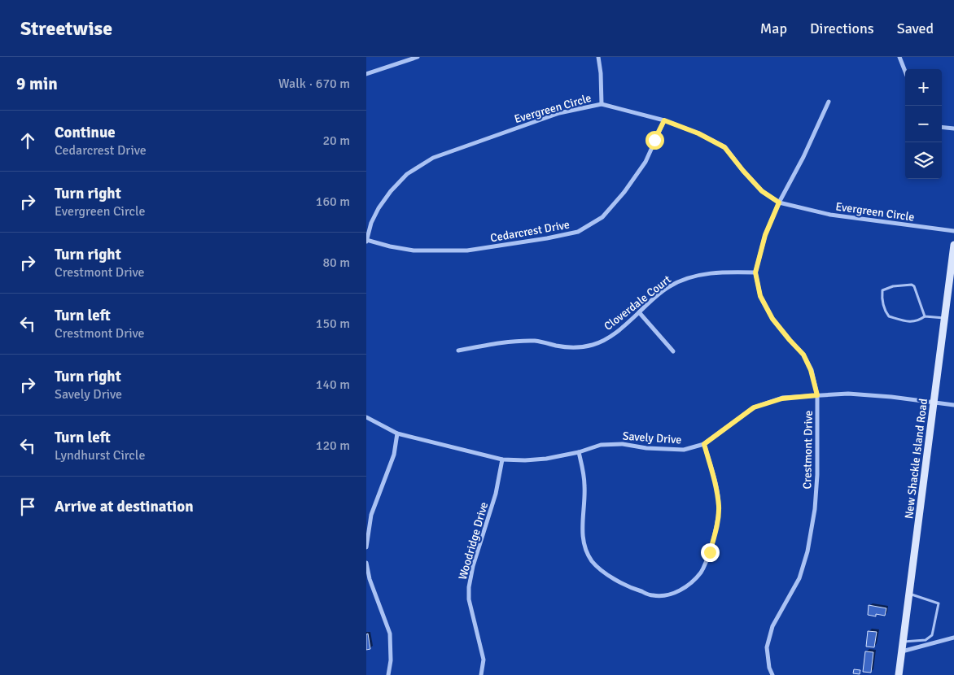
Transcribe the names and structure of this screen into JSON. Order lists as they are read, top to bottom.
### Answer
{
  "streets": {
    "main road": ["New Shackle Island Road"],
    "street": [
      "Evergreen Circle",
      "Cedarcrest Drive",
      "Cloverdale Court",
      "Savely Drive",
      "Crestmont Drive",
      "Woodridge Drive"
    ]
  },
  "crossings": [
    ["Evergreen Circle", "Cedarcrest Drive"],
    ["Evergreen Circle", "Crestmont Drive"],
    ["Cloverdale Court", "Crestmont Drive"],
    ["Savely Drive", "Crestmont Drive"],
    ["Savely Drive", "New Shackle Island Road"],
    ["Savely Drive", "Woodridge Drive"]
  ],
  "page": {
    "header": "Streetwise",
    "nav": ["Map", "Directions", "Saved"],
    "heading": ["9 min", "Walk · 670 m"],
    "map_buttons": ["+", "−"],
    "list": [
      ["Continue", "Cedarcrest Drive", "20 m"],
      ["Turn right", "Evergreen Circle", "160 m"],
      ["Turn right", "Crestmont Drive", "80 m"],
      ["Turn left", "Crestmont Drive", "150 m"],
      ["Turn right", "Savely Drive", "140 m"],
      ["Turn left", "Lyndhurst Circle", "120 m"],
      "Arrive at destination"
    ]
  }
}
